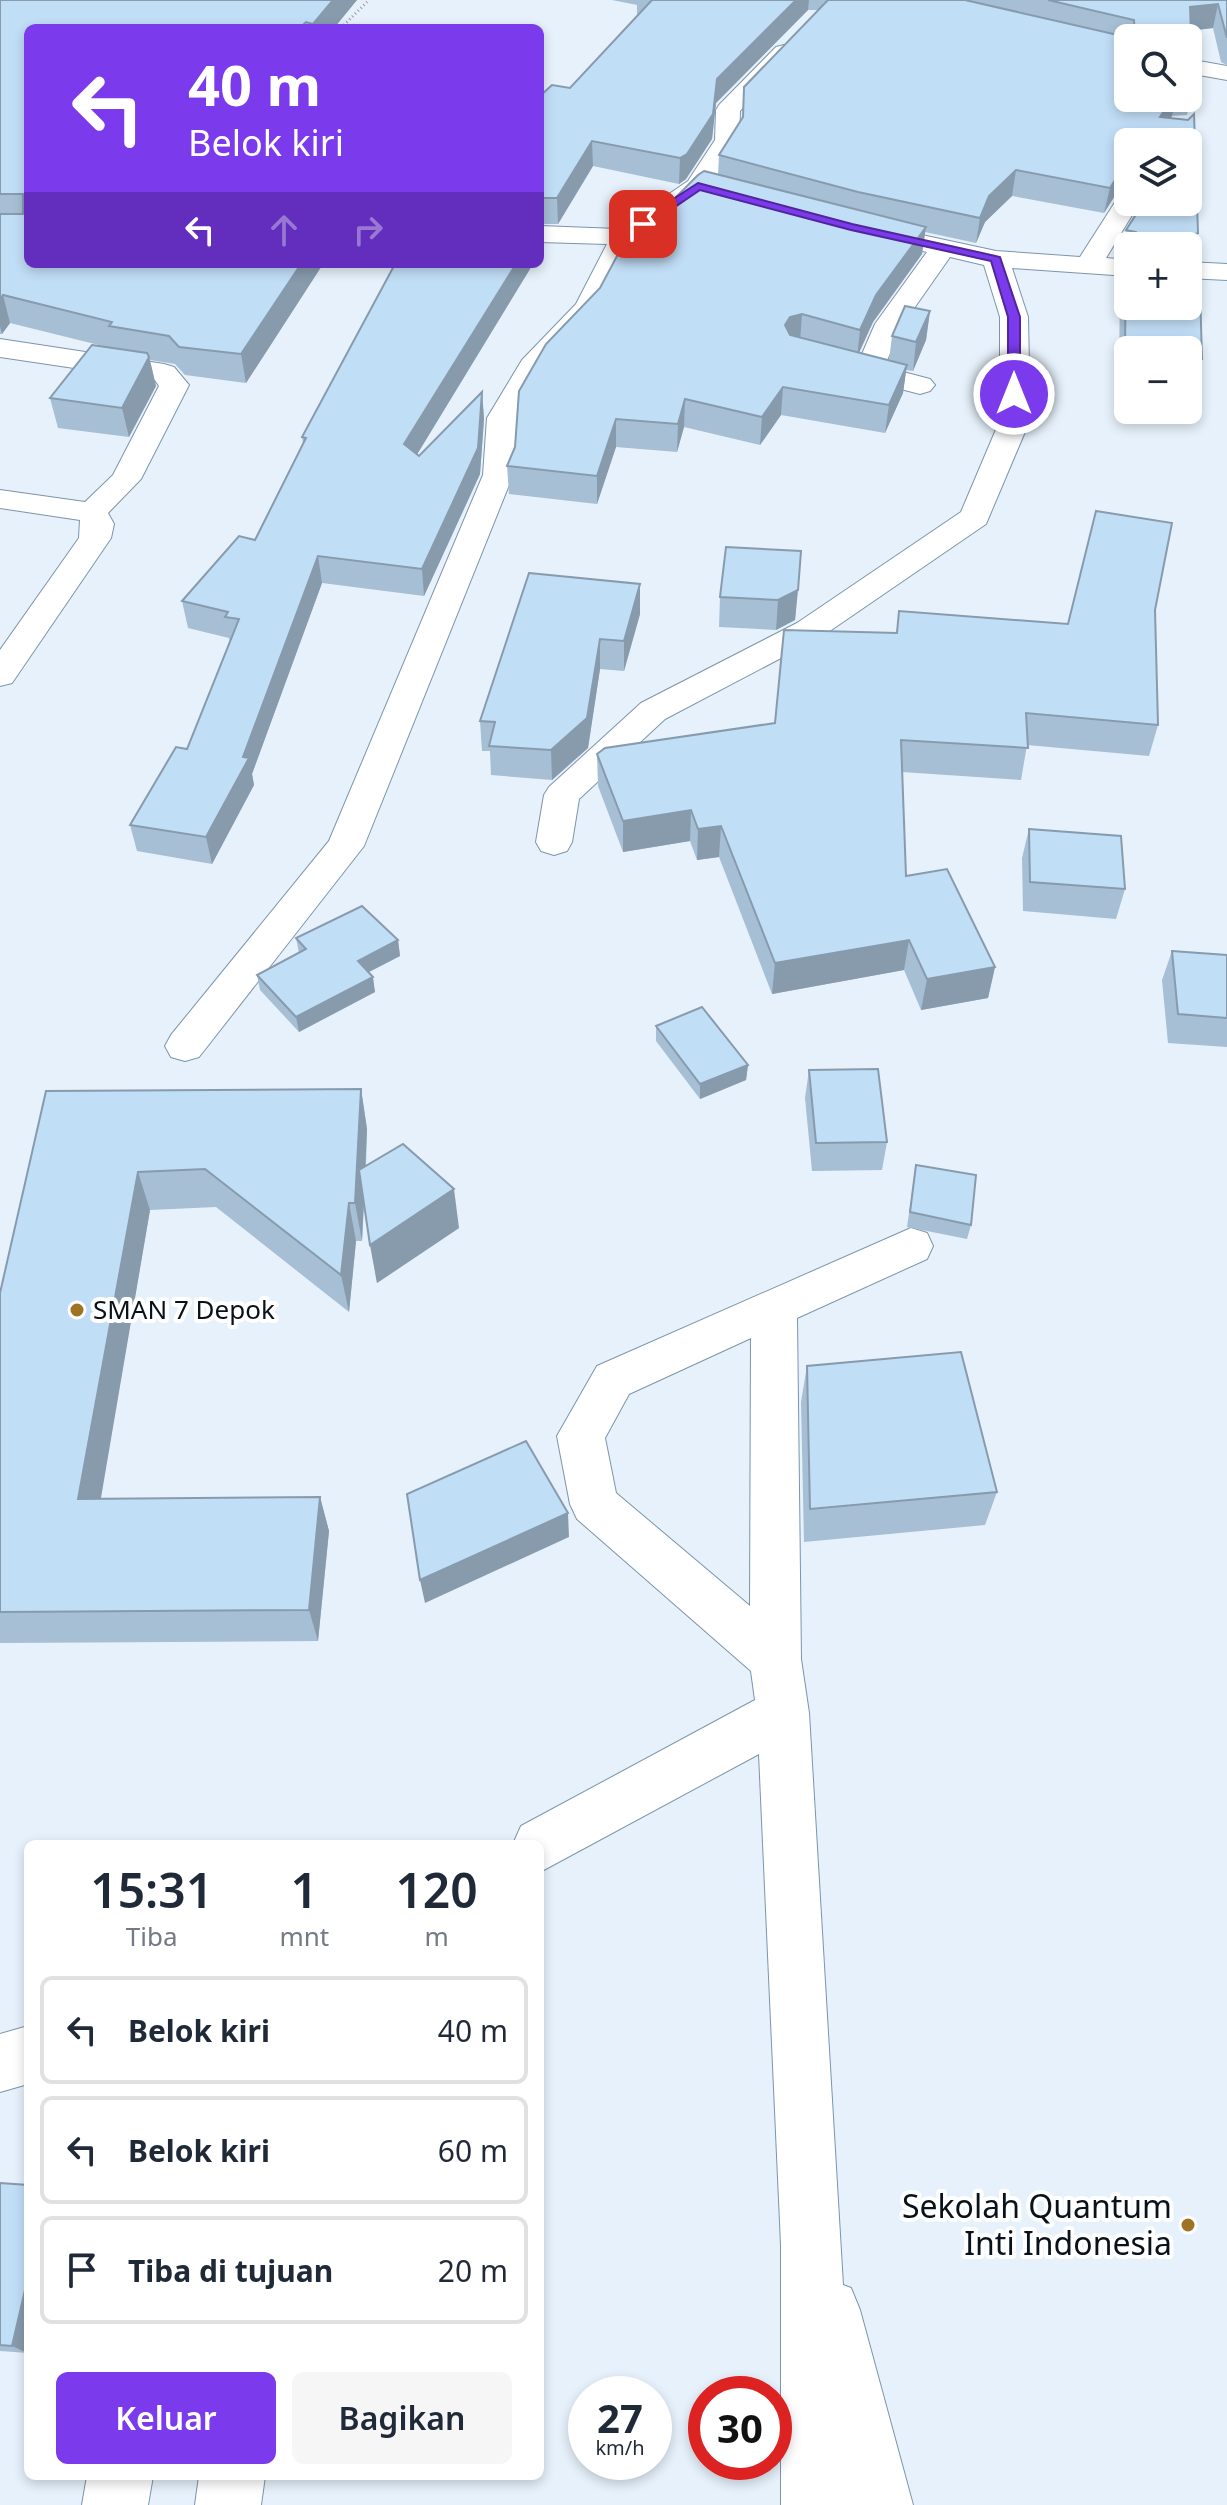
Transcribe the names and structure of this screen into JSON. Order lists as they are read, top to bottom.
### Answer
{
  "places": ["SMAN 7 Depok", "Sekolah Quantum Inti Indonesia"],
  "page": {
    "map_buttons": ["+", "−"],
    "turn": ["40 m", "Belok kiri"],
    "eta": [
      "15:31",
      "Tiba",
      "1",
      "mnt",
      "120",
      "m"
    ],
    "list": [
      {
        "name": "Belok kiri",
        "value": "40 m"
      },
      {
        "name": "Belok kiri",
        "value": "60 m"
      },
      {
        "name": "Tiba di tujuan",
        "value": "20 m"
      }
    ],
    "buttons": ["Keluar", "Bagikan"],
    "speed": "27 km/h",
    "limit": "30"
  }
}
